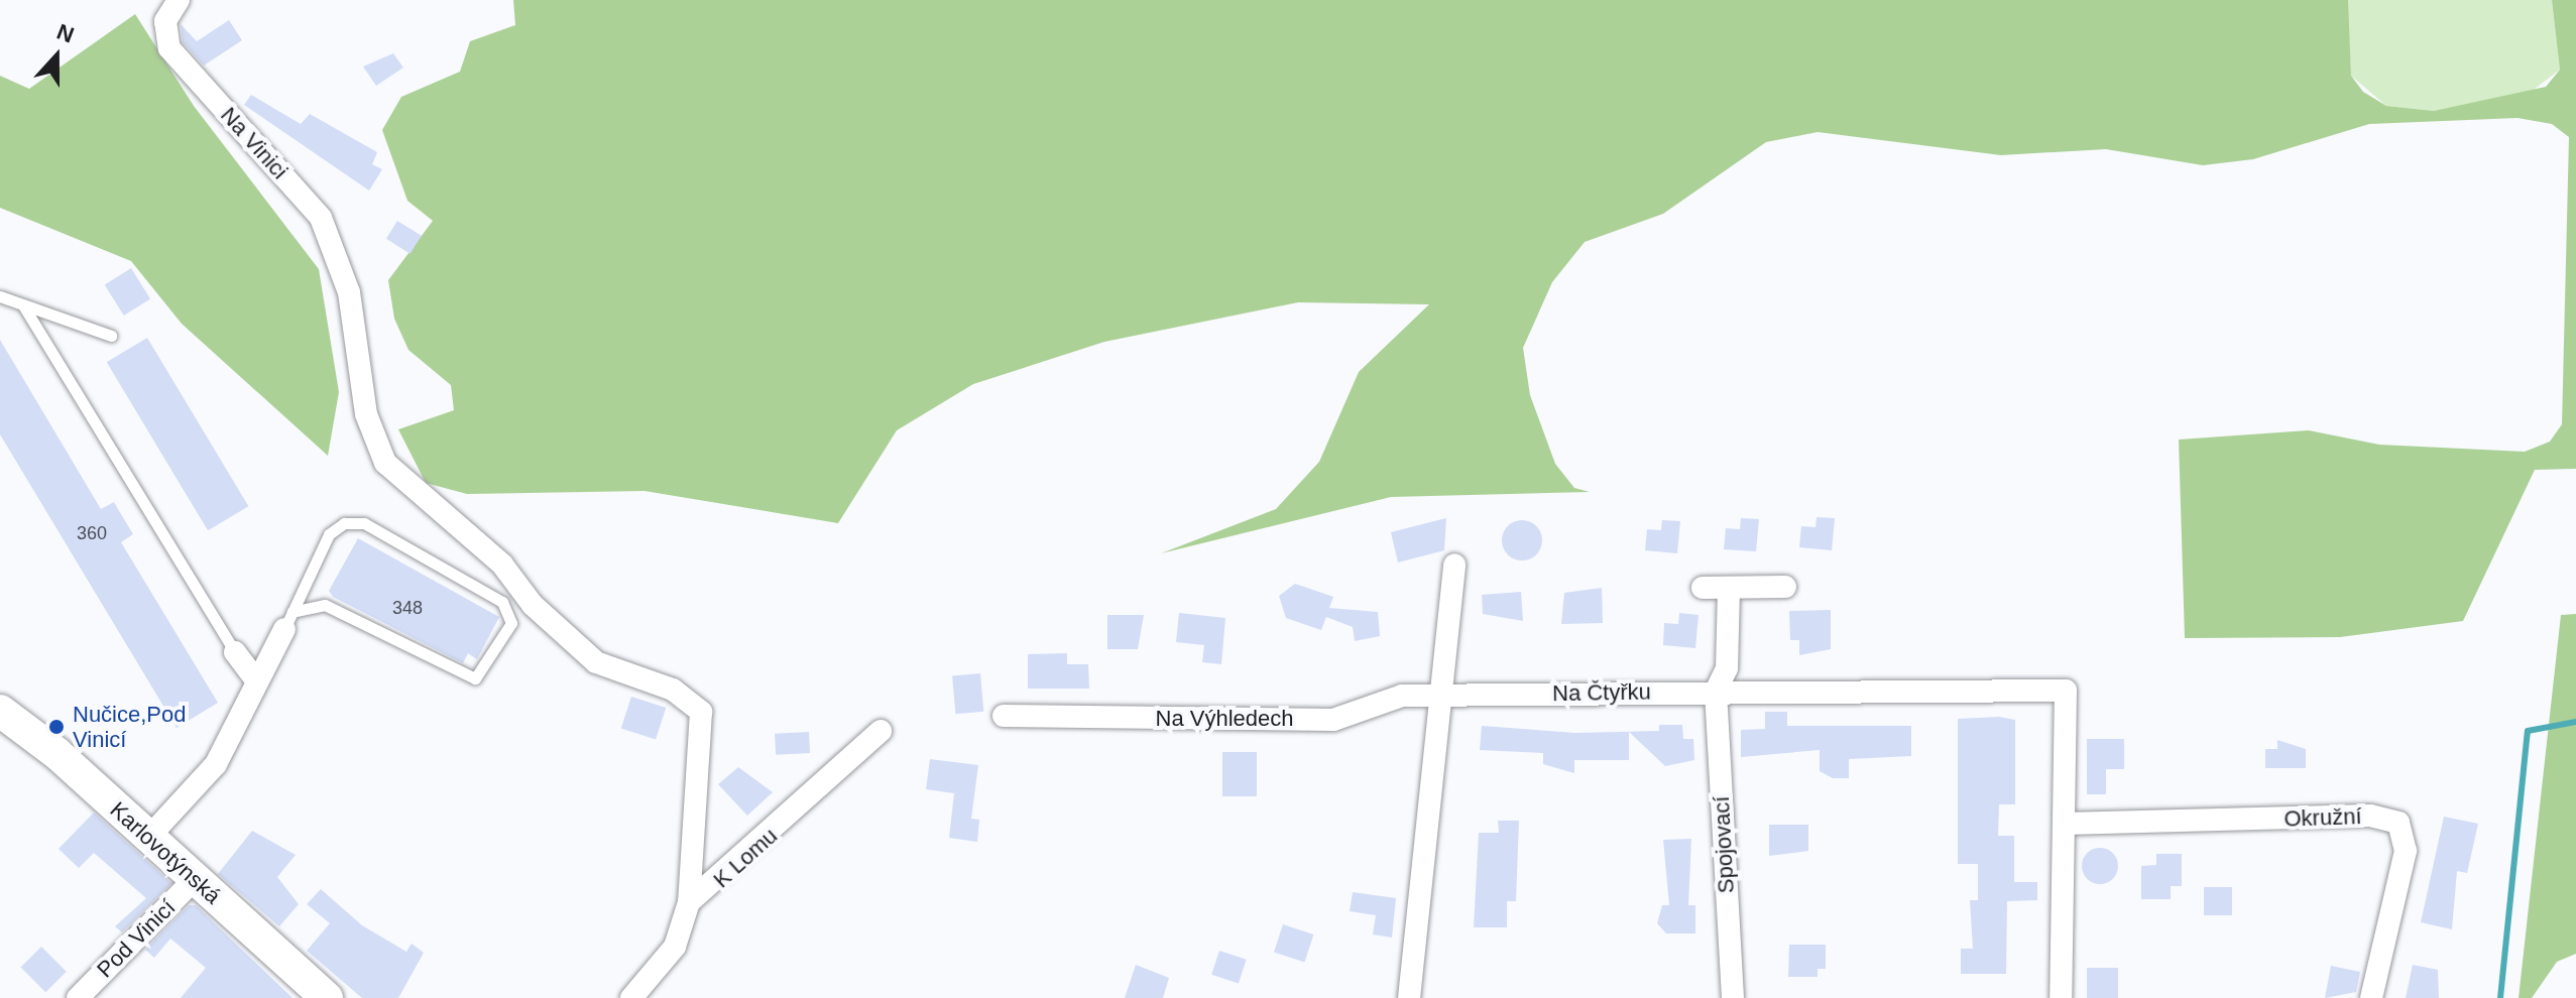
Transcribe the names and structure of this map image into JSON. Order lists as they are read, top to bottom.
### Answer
{
  "streets": {
    "main road": ["Karlovotýnská"],
    "street": [
      "Na Vinici",
      "Na Čtyřku",
      "Na Výhledech",
      "Okružní",
      "Spojovací",
      "K Lomu",
      "Pod Vinicí"
    ]
  },
  "crossings": [
    ["Na Vinici", "K Lomu"],
    ["Na Čtyřku", "Na Výhledech"],
    ["Na Čtyřku", "Okružní"],
    ["Na Čtyřku", "Spojovací"],
    ["Karlovotýnská", "Pod Vinicí"]
  ],
  "places": ["Nučice,Pod Vinicí"],
  "house_numbers": ["360", "348"],
  "north": "top"
}
